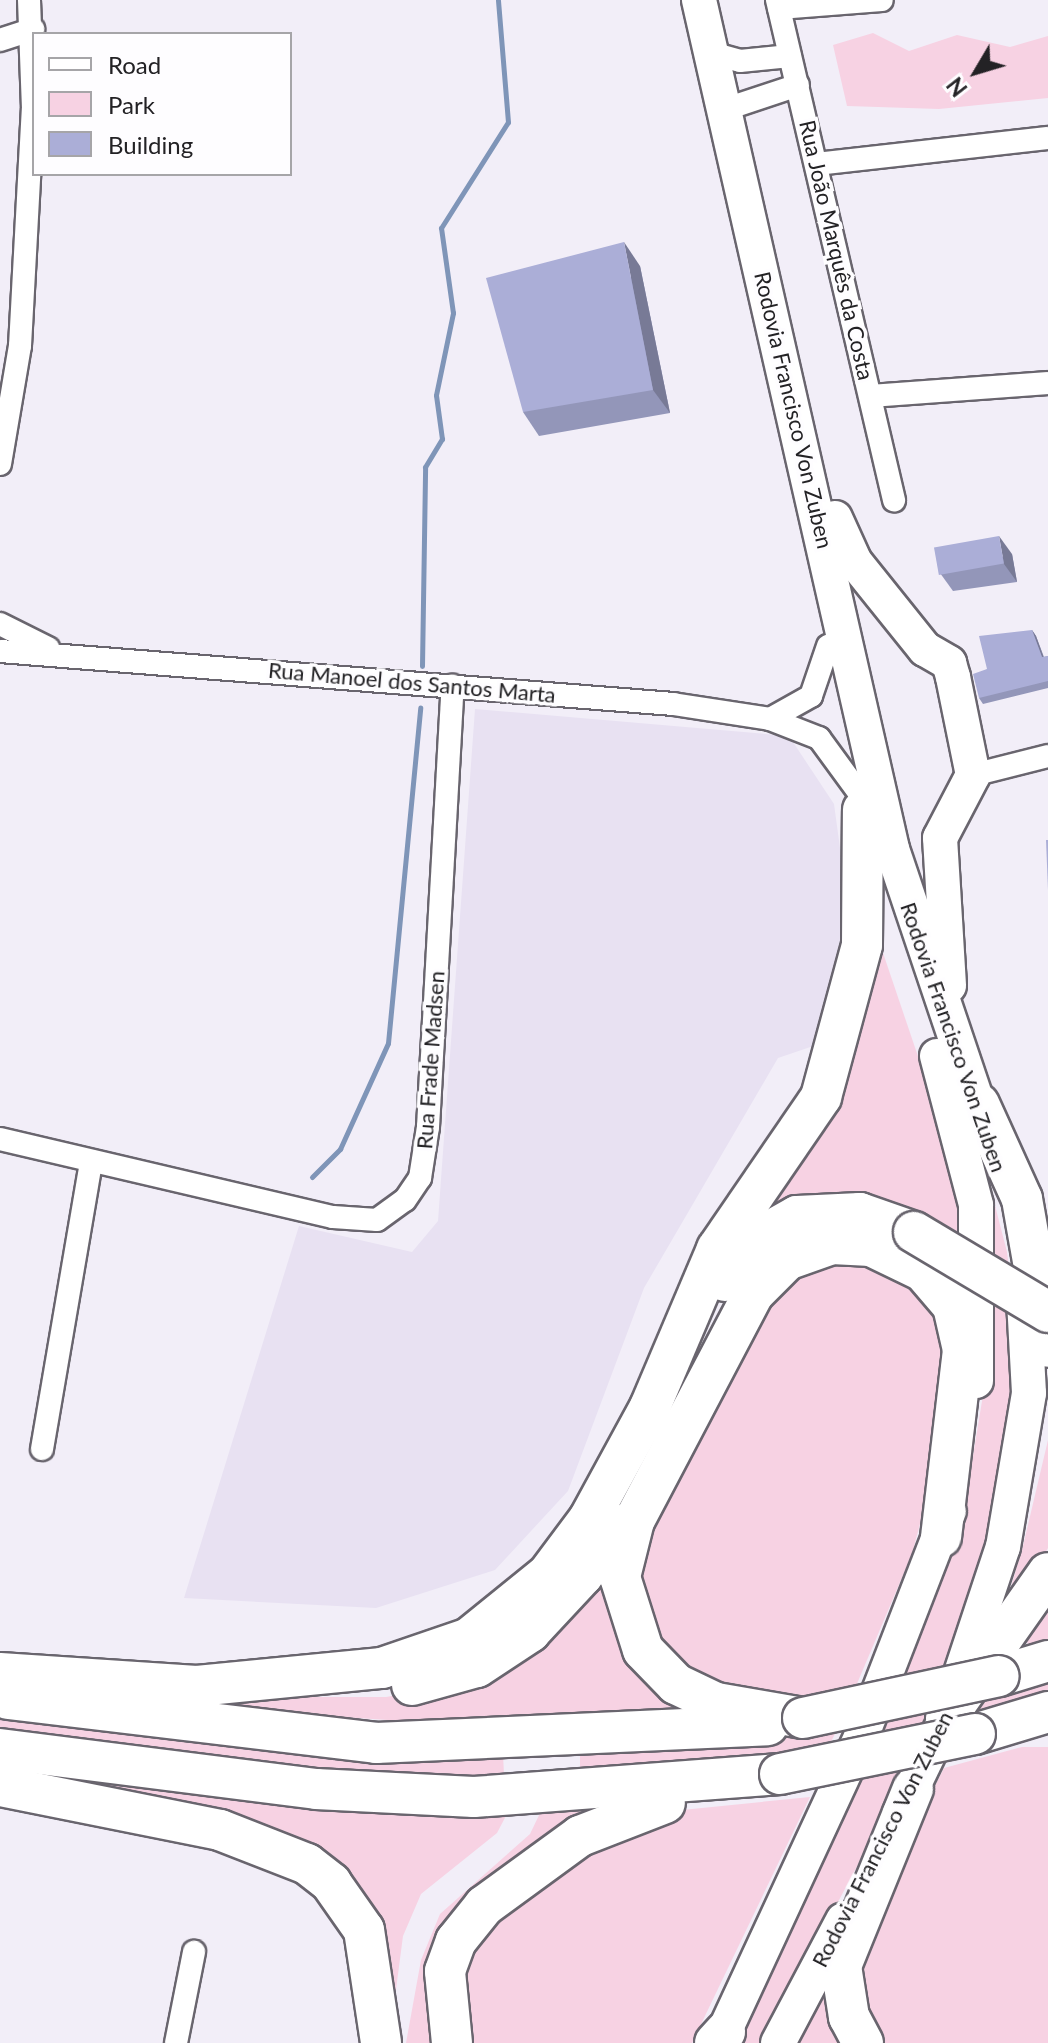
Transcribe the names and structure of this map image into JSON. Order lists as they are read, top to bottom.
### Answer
{
  "streets": {
    "main road": ["Rodovia Francisco Von Zuben"],
    "street": ["Rua João Marquês da Costa", "Rua Manoel dos Santos Marta", "Rua Frade Madsen"]
  },
  "crossings": [
    ["Rodovia Francisco Von Zuben", "Rua Manoel dos Santos Marta"],
    ["Rua Manoel dos Santos Marta", "Rua Frade Madsen"]
  ],
  "legend": ["Road", "Park", "Building"],
  "north": "bottom left"
}
